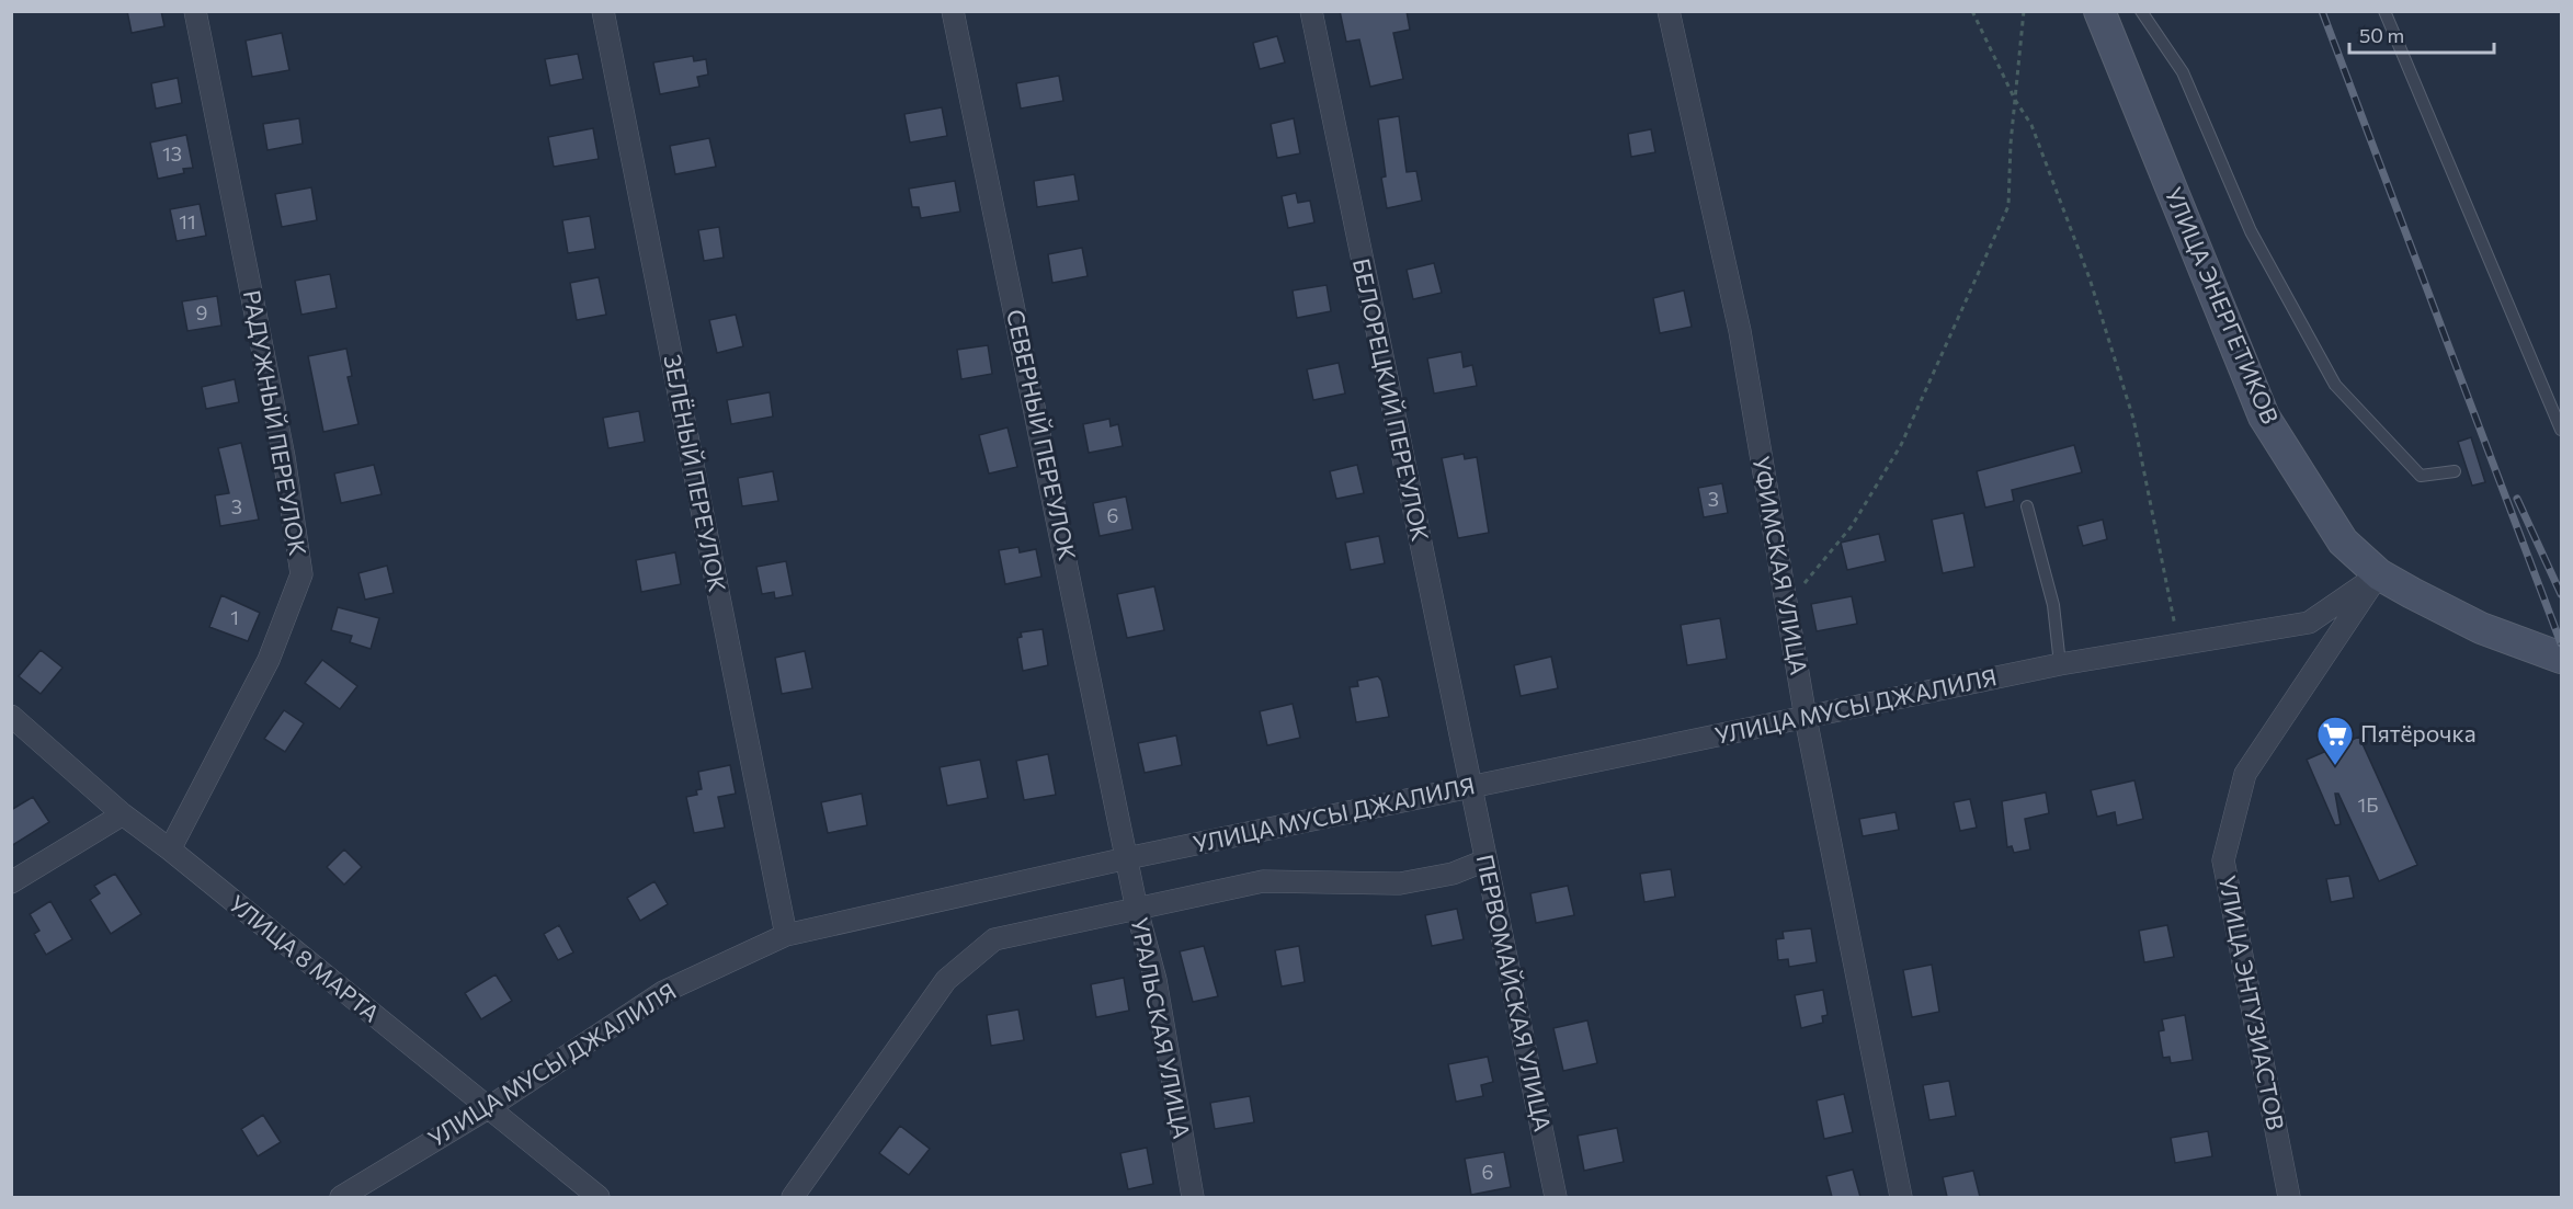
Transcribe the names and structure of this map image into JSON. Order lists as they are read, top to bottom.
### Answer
{
  "streets": {
    "main road": ["УЛИЦА ЭНЕРГЕТИКОВ"],
    "street": [
      "БЕЛОРЕЦКИЙ ПЕРЕУЛОК",
      "РАДУЖНЫЙ ПЕРЕУЛОК",
      "СЕВЕРНЫЙ ПЕРЕУЛОК",
      "ЗЕЛЁНЫЙ ПЕРЕУЛОК",
      "УФИМСКАЯ УЛИЦА",
      "УЛИЦА МУСЫ ДЖАЛИЛЯ",
      "УЛИЦА 8 МАРТА",
      "ПЕРВОМАЙСКАЯ УЛИЦА",
      "УЛИЦА ЭНТУЗИАСТОВ",
      "УРАЛЬСКАЯ УЛИЦА"
    ]
  },
  "crossings": [
    ["УЛИЦА ЭНЕРГЕТИКОВ", "УЛИЦА МУСЫ ДЖАЛИЛЯ"],
    ["УЛИЦА ЭНЕРГЕТИКОВ", "УЛИЦА ЭНТУЗИАСТОВ"],
    ["БЕЛОРЕЦКИЙ ПЕРЕУЛОК", "УЛИЦА МУСЫ ДЖАЛИЛЯ"],
    ["БЕЛОРЕЦКИЙ ПЕРЕУЛОК", "ПЕРВОМАЙСКАЯ УЛИЦА"],
    ["РАДУЖНЫЙ ПЕРЕУЛОК", "УЛИЦА 8 МАРТА"],
    ["СЕВЕРНЫЙ ПЕРЕУЛОК", "УЛИЦА МУСЫ ДЖАЛИЛЯ"],
    ["СЕВЕРНЫЙ ПЕРЕУЛОК", "УРАЛЬСКАЯ УЛИЦА"],
    ["ЗЕЛЁНЫЙ ПЕРЕУЛОК", "УЛИЦА МУСЫ ДЖАЛИЛЯ"],
    ["УФИМСКАЯ УЛИЦА", "УЛИЦА МУСЫ ДЖАЛИЛЯ"],
    ["УЛИЦА МУСЫ ДЖАЛИЛЯ", "УЛИЦА 8 МАРТА"],
    ["УЛИЦА МУСЫ ДЖАЛИЛЯ", "ПЕРВОМАЙСКАЯ УЛИЦА"],
    ["УЛИЦА МУСЫ ДЖАЛИЛЯ", "УЛИЦА ЭНТУЗИАСТОВ"],
    ["УЛИЦА МУСЫ ДЖАЛИЛЯ", "УРАЛЬСКАЯ УЛИЦА"]
  ],
  "places": {
    "supermarket": ["Пятёрочка"]
  },
  "house_numbers": [
    "13",
    "11",
    "9",
    "3",
    "3",
    "6",
    "1",
    "1Б",
    "6"
  ],
  "scale_bar": "50 m"
}
